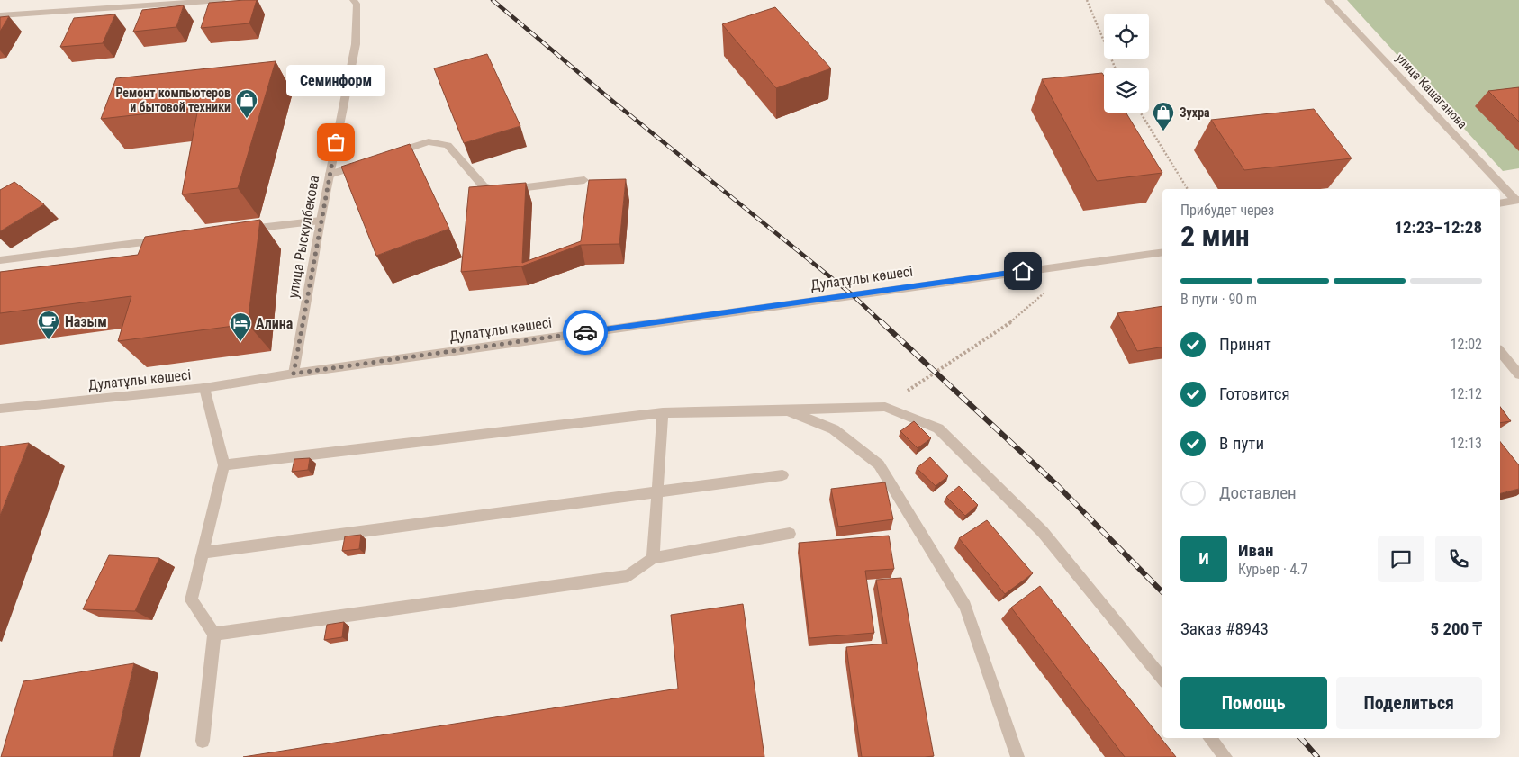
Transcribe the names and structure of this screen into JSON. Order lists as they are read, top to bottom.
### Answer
{
  "streets": {
    "street": ["улица Кашаганова", "улица Рыскулбекова", "Дулатұлы көшесі"]
  },
  "crossings": [
    ["улица Рыскулбекова", "Дулатұлы көшесі"]
  ],
  "places": {
    "shop": ["Ремонт компьютеров и бытовой техники", "Зухра"],
    "other": ["Семинформ"],
    "cafe": ["Назым"],
    "hotel": ["Алина"]
  },
  "page": {
    "bubble": "Семинформ",
    "heading": ["2 мин", "Прибудет через", "12:23–12:28"],
    "panel": [
      "Иван",
      "Курьер · 4.7",
      "Заказ #8943",
      "5 200 ₸"
    ],
    "bar": "В пути · 90 m",
    "list": [
      ["Принят", "12:02"],
      ["Готовится", "12:12"],
      ["В пути", "12:13"],
      "Доставлен"
    ],
    "round": "И",
    "buttons": ["Помощь", "Поделиться"]
  }
}
